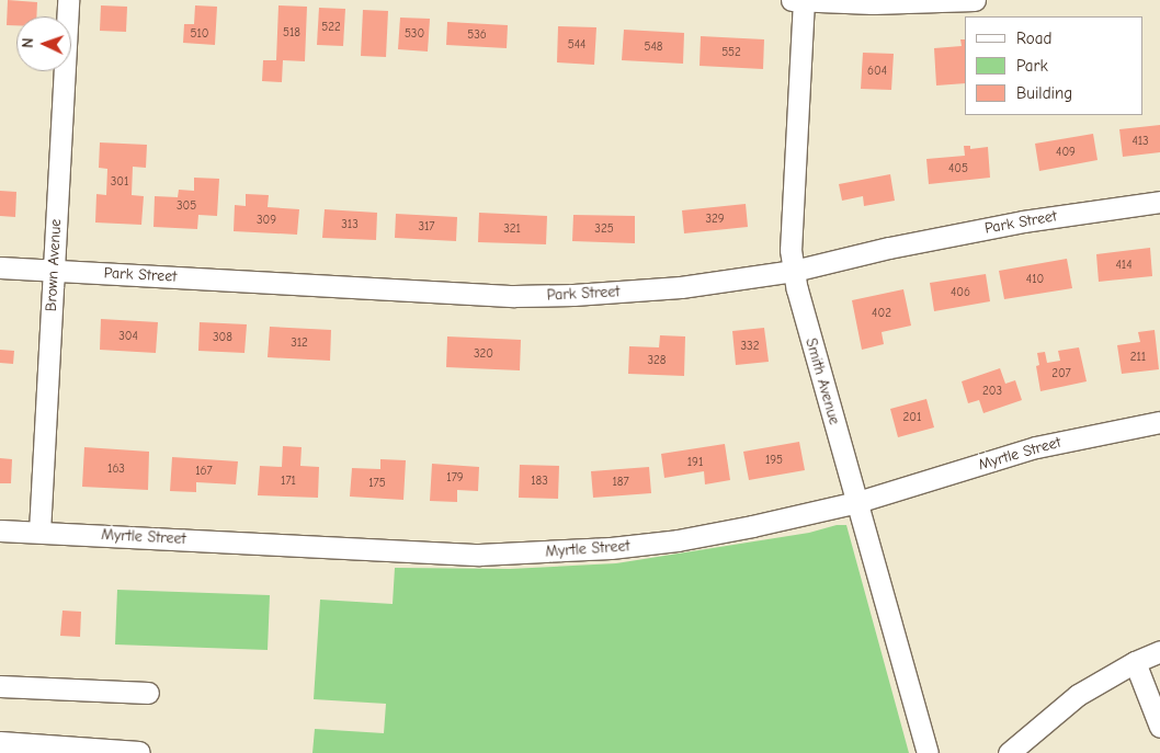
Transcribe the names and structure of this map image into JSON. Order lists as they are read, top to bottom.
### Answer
{
  "streets": {
    "street": [
      "Park Street",
      "Brown Avenue",
      "Smith Avenue",
      "Myrtle Street"
    ]
  },
  "crossings": [
    ["Park Street", "Brown Avenue"],
    ["Park Street", "Smith Avenue"],
    ["Brown Avenue", "Myrtle Street"],
    ["Smith Avenue", "Myrtle Street"]
  ],
  "house_numbers": [
    "522",
    "518",
    "510",
    "530",
    "536",
    "544",
    "548",
    "552",
    "604",
    "413",
    "409",
    "405",
    "301",
    "305",
    "329",
    "309",
    "313",
    "317",
    "321",
    "325",
    "414",
    "410",
    "406",
    "402",
    "304",
    "308",
    "312",
    "332",
    "320",
    "211",
    "328",
    "207",
    "203",
    "201",
    "195",
    "191",
    "163",
    "167",
    "179",
    "171",
    "183",
    "187",
    "175"
  ],
  "legend": ["Road", "Park", "Building"],
  "north": "left"
}
